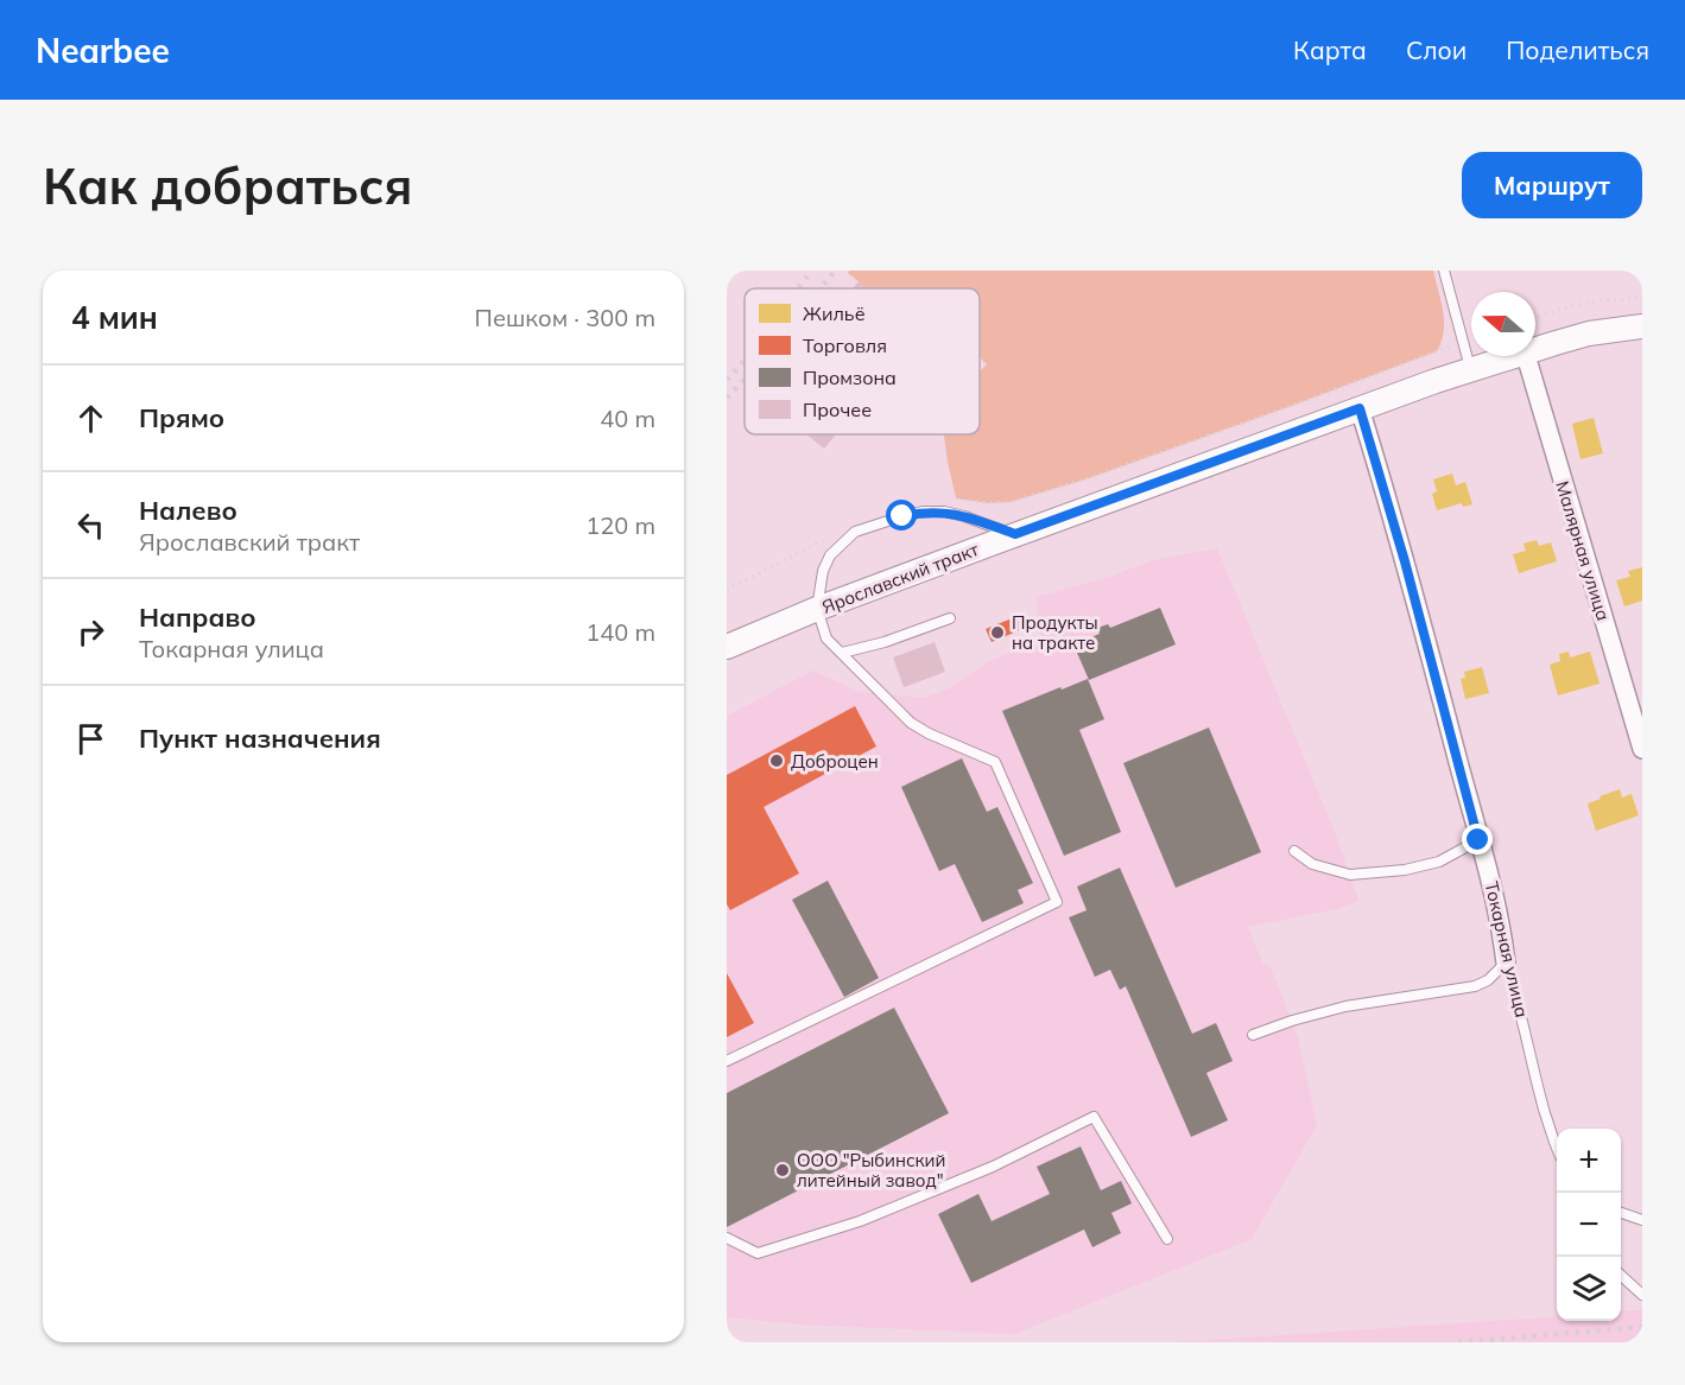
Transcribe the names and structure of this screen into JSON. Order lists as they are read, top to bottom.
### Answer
{
  "streets": {
    "street": ["Малярная улица", "Ярославский тракт", "Токарная улица"]
  },
  "crossings": [
    ["Ярославский тракт", "Токарная улица"]
  ],
  "places": ["Продукты на тракте", "Доброцен", "ООО \"Рыбинский литейный завод\""],
  "legend": [
    "Жильё",
    "Торговля",
    "Промзона",
    "Прочее"
  ],
  "north": "left",
  "page": {
    "header": "Nearbee",
    "nav": ["Карта", "Слои", "Поделиться"],
    "buttons": "Маршрут",
    "title": "Как добраться",
    "heading": ["4 мин", "Пешком · 300 m"],
    "list": [
      ["Прямо", "40 m"],
      ["Налево", "Ярославский тракт", "120 m"],
      ["Направо", "Токарная улица", "140 m"],
      "Пункт назначения"
    ],
    "map_buttons": ["+", "−"]
  }
}
